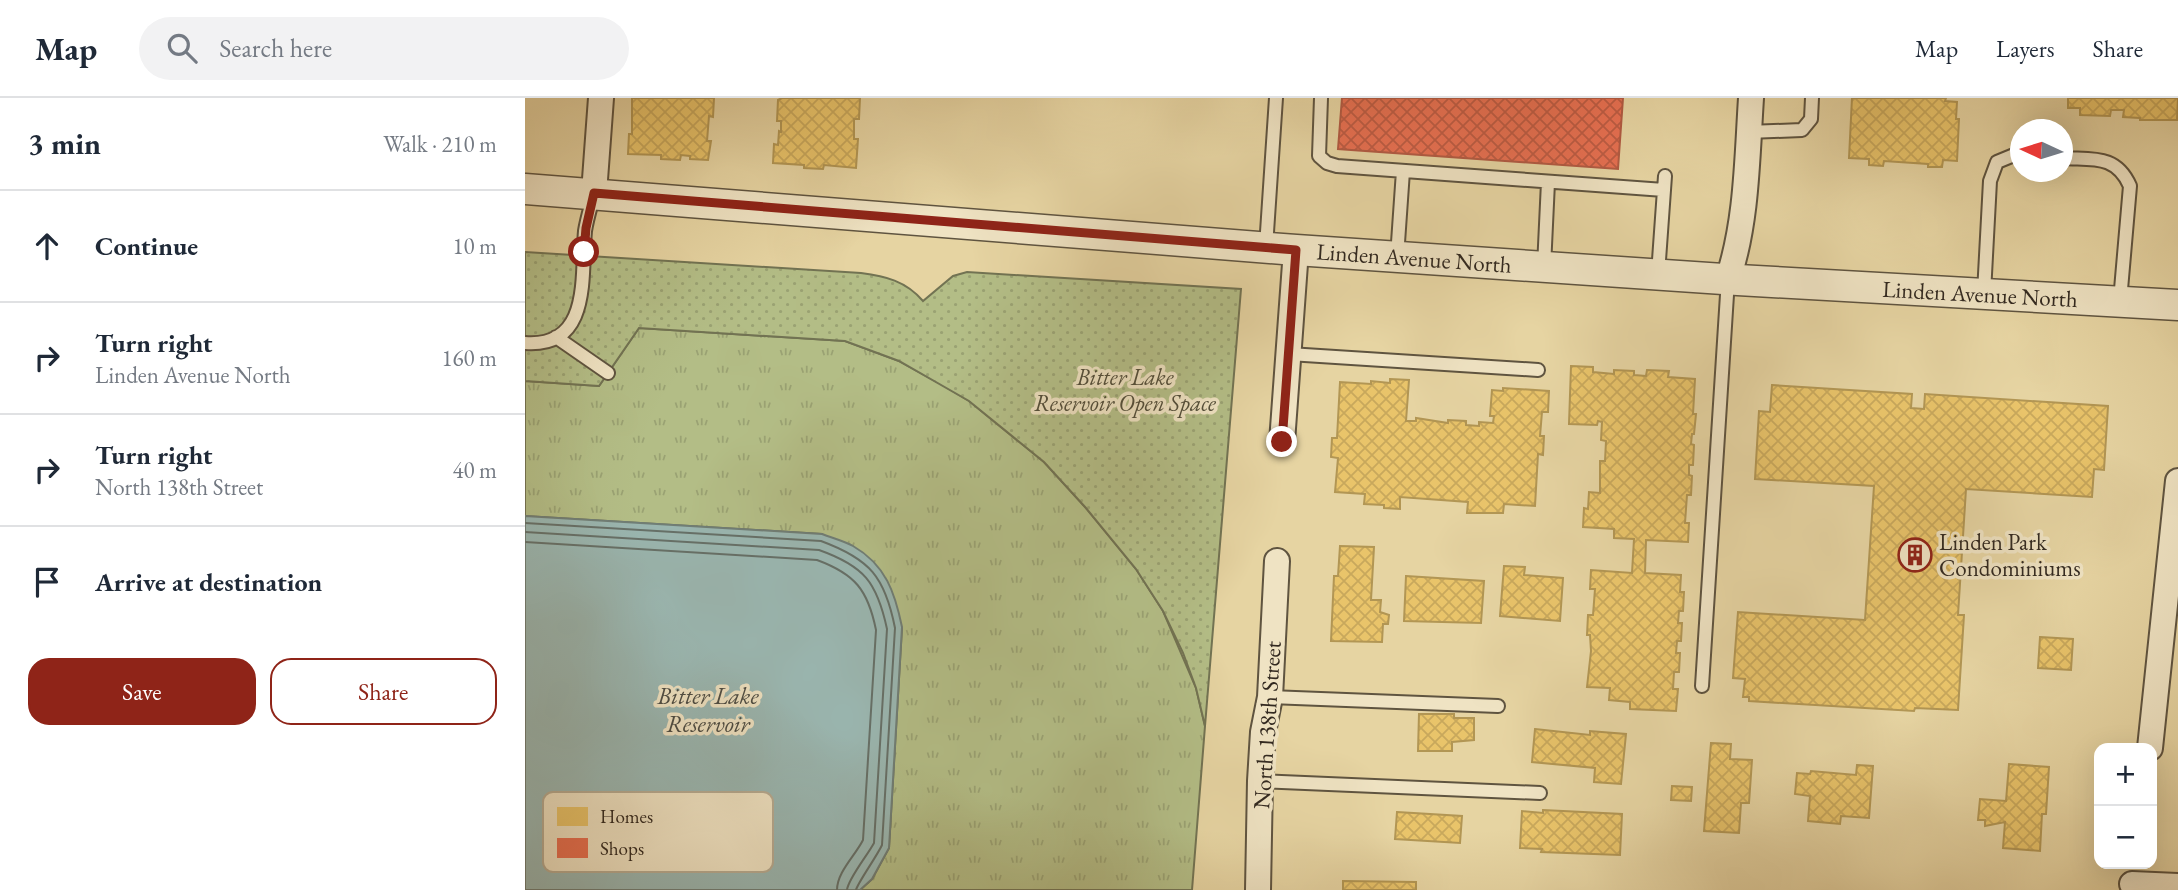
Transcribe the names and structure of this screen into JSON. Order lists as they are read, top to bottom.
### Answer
{
  "streets": {
    "street": ["Linden Avenue North", "North 138th Street"]
  },
  "water": ["Bitter Lake Reservoir"],
  "parks": ["Bitter Lake Reservoir Open Space"],
  "places": {
    "building": ["Linden Park Condominiums"]
  },
  "legend": ["Homes", "Shops"],
  "north": "left",
  "page": {
    "header": "Map",
    "search": "Search here",
    "nav": ["Map", "Layers", "Share"],
    "heading": ["3 min", "Walk · 210 m"],
    "list": [
      ["Continue", "10 m"],
      ["Turn right", "Linden Avenue North", "160 m"],
      ["Turn right", "North 138th Street", "40 m"],
      "Arrive at destination"
    ],
    "buttons": ["Save", "Share"],
    "map_buttons": ["+", "−"]
  }
}
